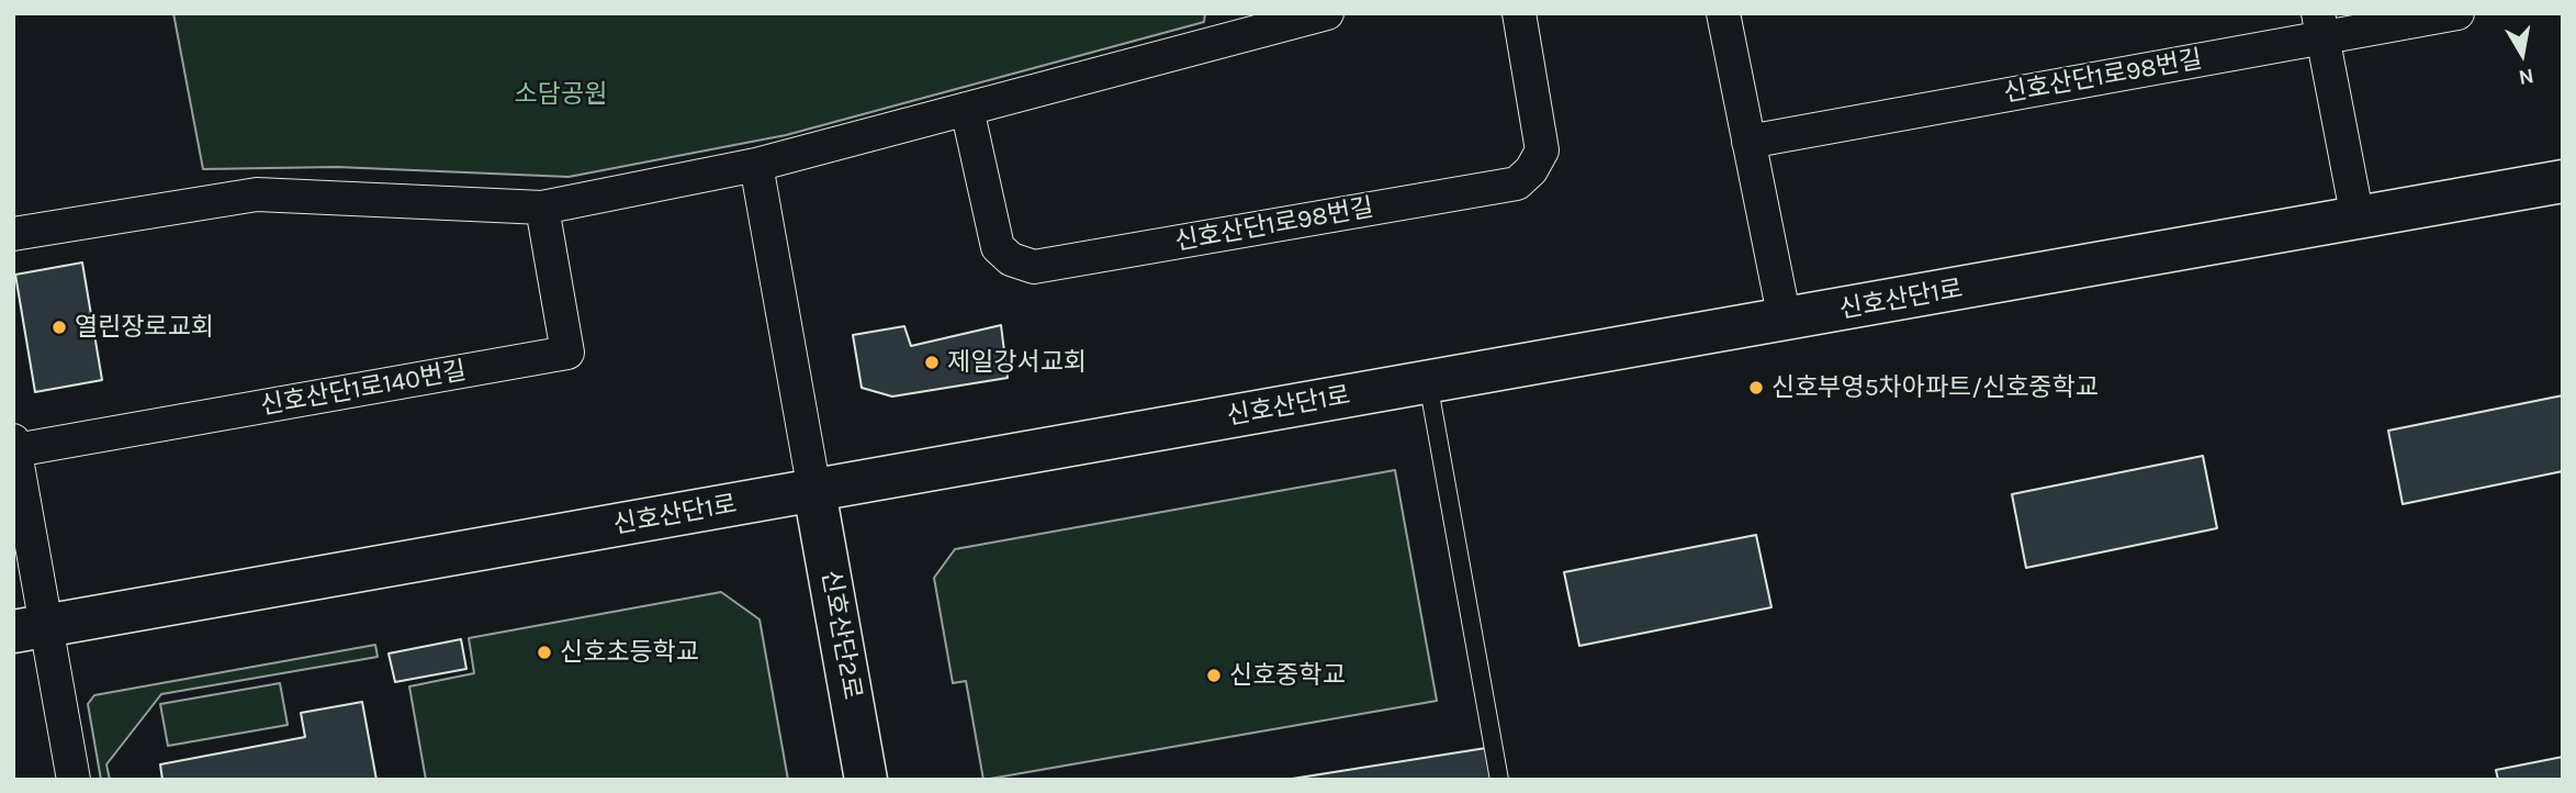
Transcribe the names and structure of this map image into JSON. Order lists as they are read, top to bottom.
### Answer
{
  "streets": {
    "main road": ["신호산단1로", "신호산단2로"],
    "street": ["신호산단1로98번길", "신호산단1로140번길"]
  },
  "crossings": [
    ["신호산단1로", "신호산단1로140번길"],
    ["신호산단1로", "신호산단2로"]
  ],
  "parks": ["소담공원"],
  "places": [
    "열린장로교회",
    "제일강서교회",
    "신호부영5차아파트/신호중학교",
    "신호초등학교",
    "신호중학교"
  ],
  "north": "bottom"
}
